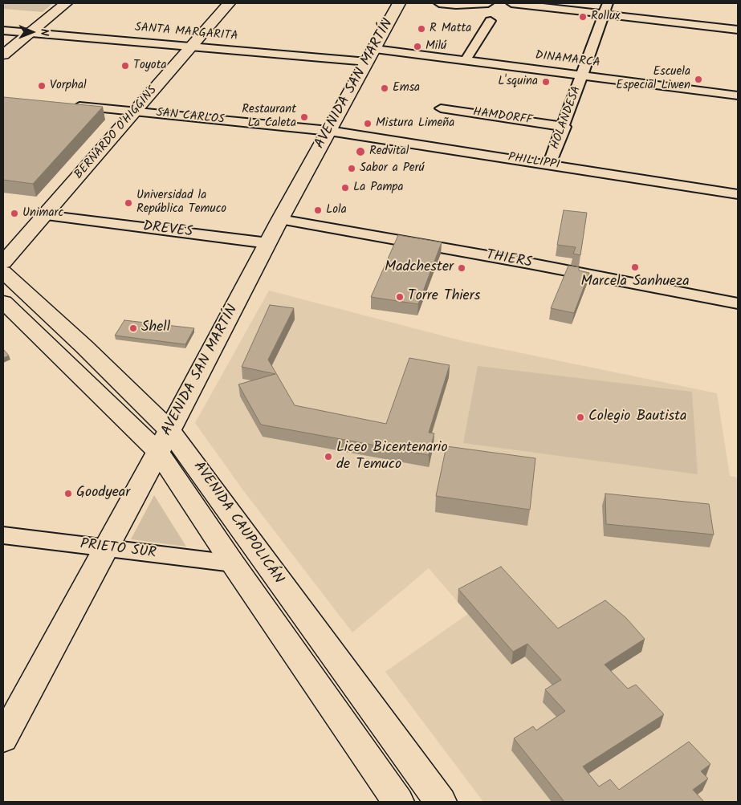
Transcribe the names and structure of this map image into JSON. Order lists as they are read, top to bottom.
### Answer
{
  "streets": {
    "main road": ["AVENIDA SAN MARTÍN", "BERNARDO O'HIGGINS", "AVENIDA CAUPOLICÁN"],
    "street": [
      "SANTA MARGARITA",
      "DINAMARCA",
      "SAN CARLOS",
      "HAMDORFF",
      "HOLANDESA",
      "PHILLIPPI",
      "DREVES",
      "THIERS",
      "PRIETO SUR"
    ]
  },
  "crossings": [
    ["SANTA MARGARITA", "DINAMARCA"],
    ["SANTA MARGARITA", "AVENIDA SAN MARTÍN"],
    ["SANTA MARGARITA", "BERNARDO O'HIGGINS"],
    ["DINAMARCA", "AVENIDA SAN MARTÍN"],
    ["DINAMARCA", "HOLANDESA"],
    ["AVENIDA SAN MARTÍN", "SAN CARLOS"],
    ["AVENIDA SAN MARTÍN", "PHILLIPPI"],
    ["AVENIDA SAN MARTÍN", "DREVES"],
    ["AVENIDA SAN MARTÍN", "THIERS"],
    ["AVENIDA SAN MARTÍN", "AVENIDA CAUPOLICÁN"],
    ["AVENIDA SAN MARTÍN", "PRIETO SUR"],
    ["SAN CARLOS", "BERNARDO O'HIGGINS"],
    ["SAN CARLOS", "PHILLIPPI"],
    ["HAMDORFF", "HOLANDESA"],
    ["HOLANDESA", "PHILLIPPI"],
    ["BERNARDO O'HIGGINS", "DREVES"],
    ["AVENIDA CAUPOLICÁN", "PRIETO SUR"]
  ],
  "places": [
    "Rollux",
    "R Matta",
    "Milú",
    "Toyota",
    "Escuela Especial Liwen",
    "L'squina",
    "Vorphal",
    "Emsa",
    "Restaurant La Caleta",
    "Mistura Limeña",
    "Redvital",
    "Sabor a Perú",
    "La Pampa",
    "Universidad la República Temuco",
    "Lola",
    "Unimarc",
    "Marcela Sanhueza",
    "Madchester",
    "Torre Thiers",
    "Shell",
    "Colegio Bautista",
    "Liceo Bicentenario de Temuco",
    "Goodyear"
  ],
  "north": "right"
}
